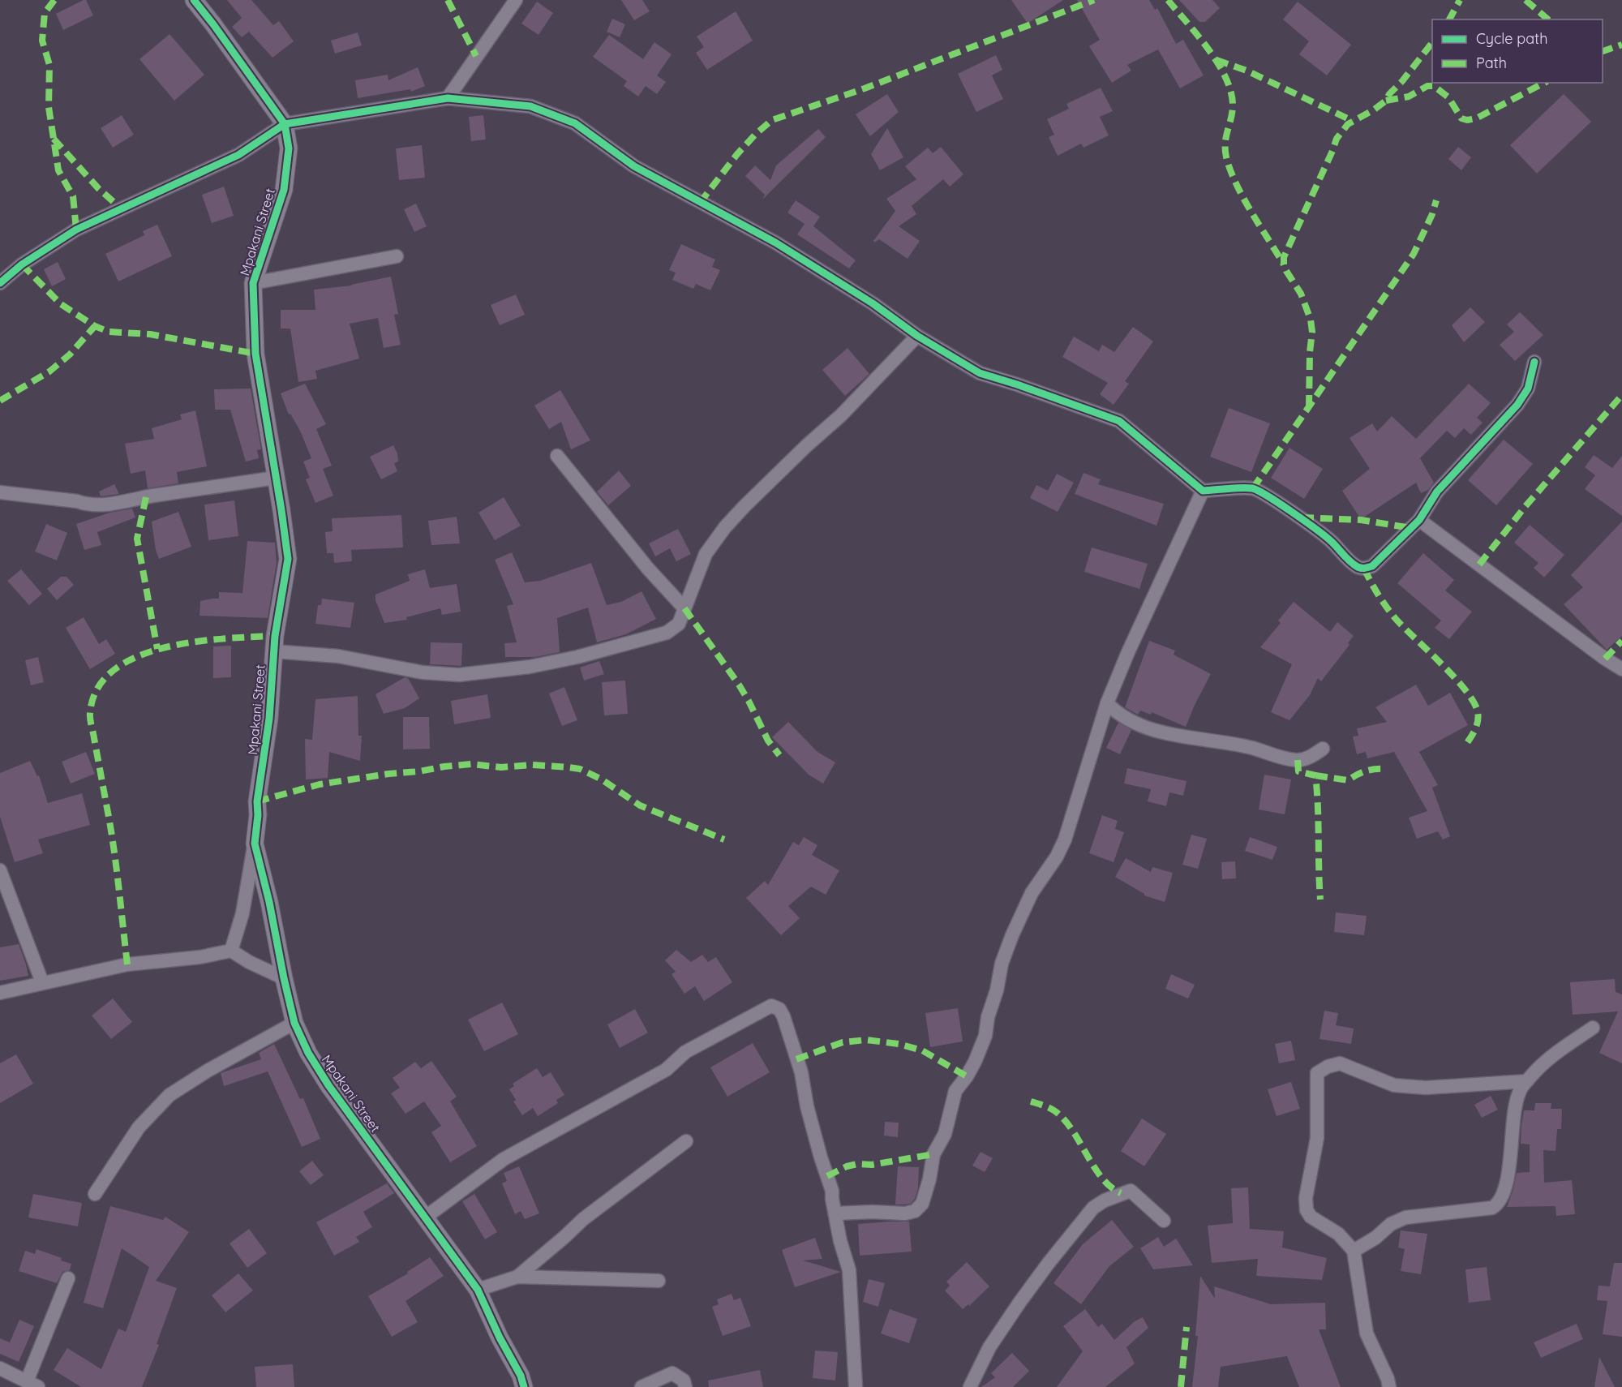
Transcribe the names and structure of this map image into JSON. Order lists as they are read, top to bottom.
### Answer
{
  "streets": {
    "street": ["Mpakani Street"]
  },
  "legend": ["Cycle path", "Path"]
}
